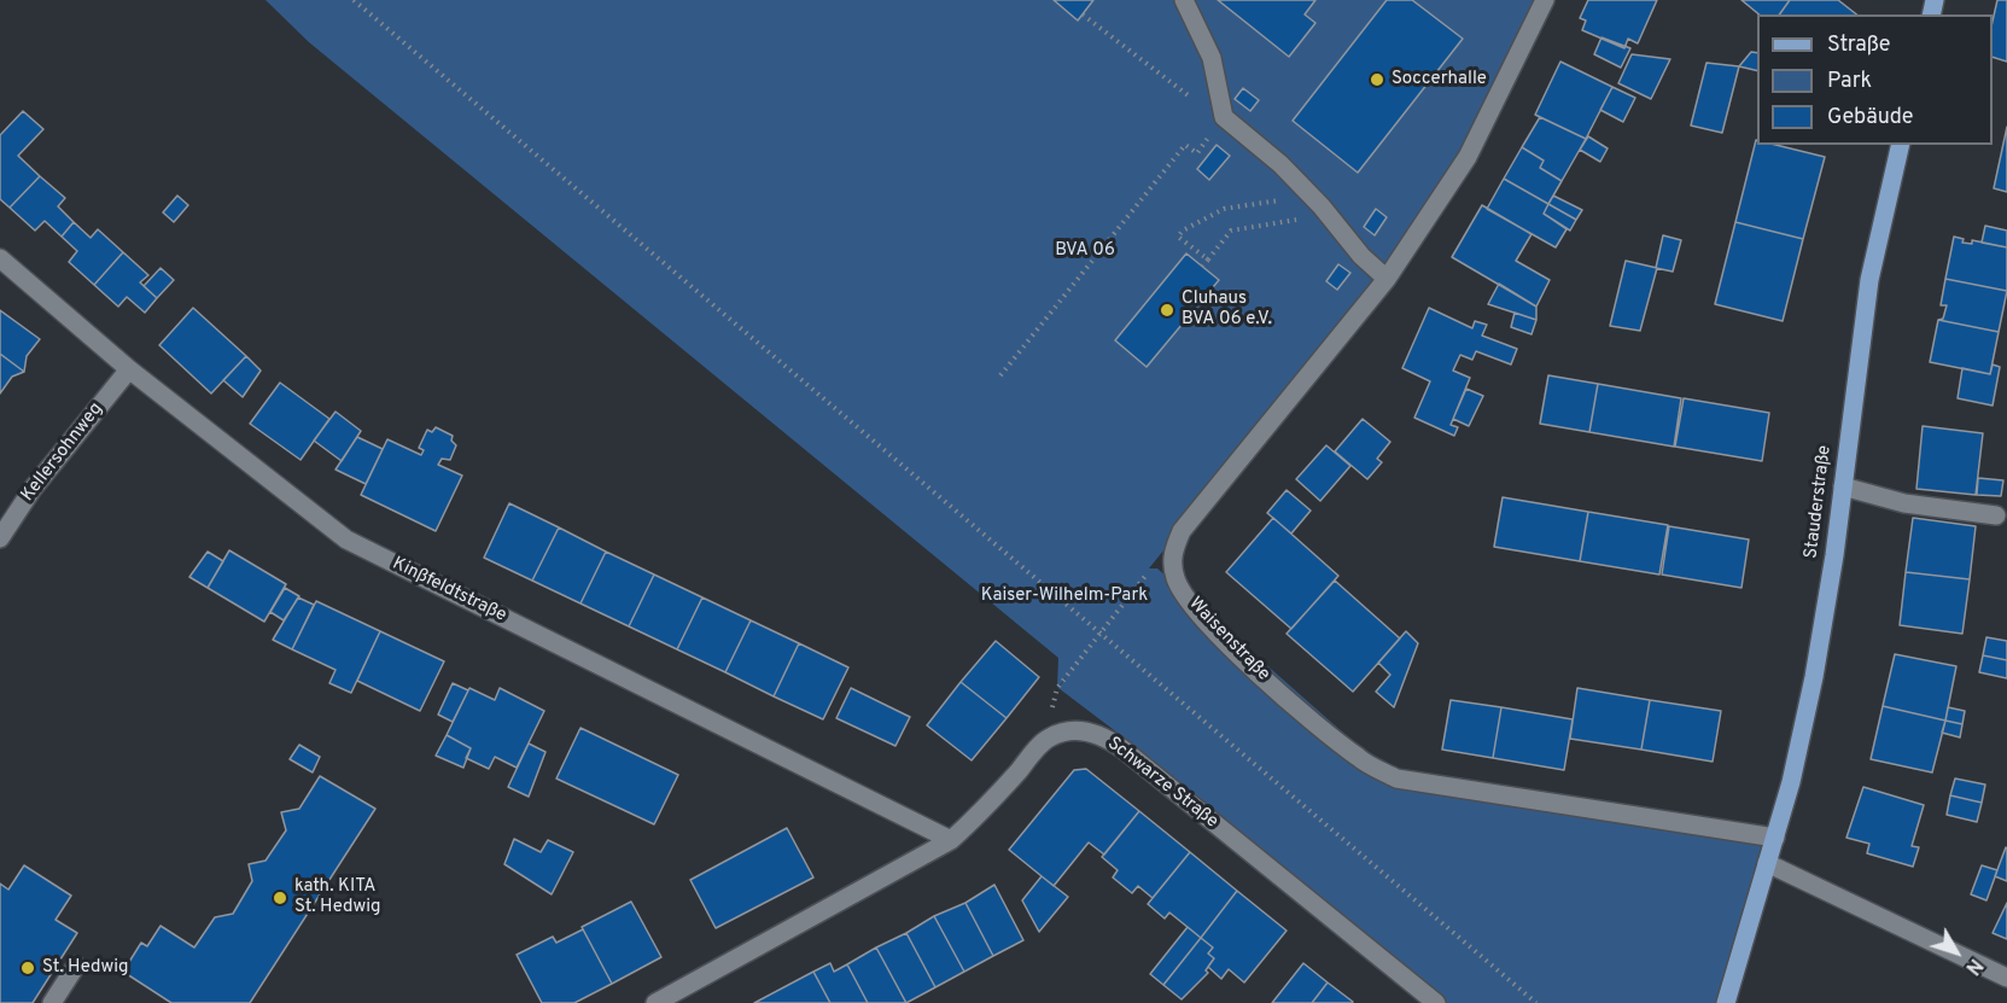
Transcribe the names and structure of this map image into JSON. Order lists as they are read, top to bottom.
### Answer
{
  "streets": {
    "main road": ["Stauderstraße"],
    "street": [
      "Kellersohnweg",
      "Kinßfeldtstraße",
      "Waisenstraße",
      "Schwarze Straße"
    ]
  },
  "crossings": [
    ["Kellersohnweg", "Kinßfeldtstraße"],
    ["Stauderstraße", "Waisenstraße"]
  ],
  "parks": ["BVA 06", "Kaiser-Wilhelm-Park"],
  "places": [
    "Soccerhalle",
    "Cluhaus BVA 06 e.V.",
    "kath. KITA St. Hedwig",
    "St. Hedwig"
  ],
  "legend": ["Straße", "Park", "Gebäude"],
  "north": "bottom right"
}
